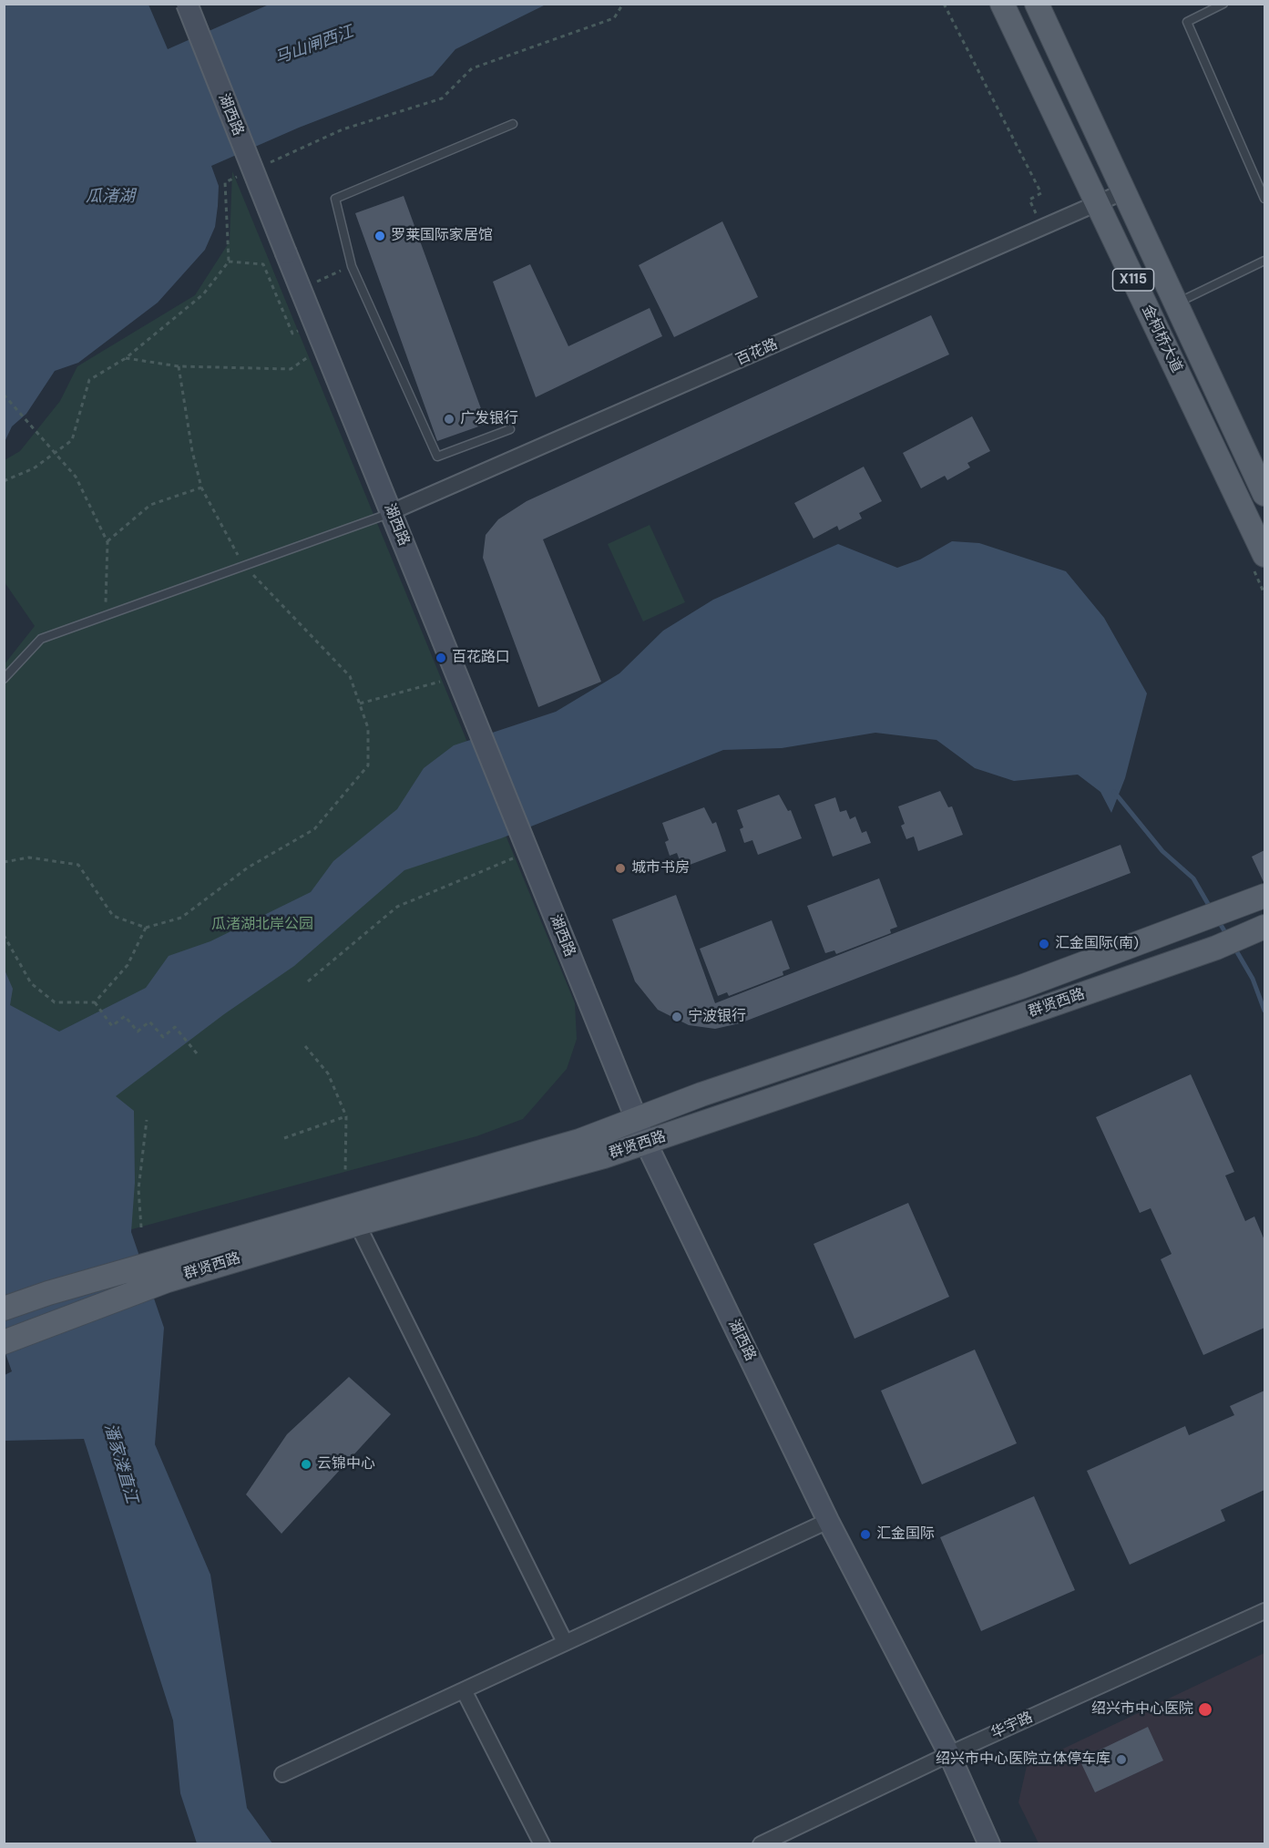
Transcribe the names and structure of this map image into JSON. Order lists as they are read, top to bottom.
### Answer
{
  "streets": {
    "main road": ["X115", "金柯桥大道", "群贤西路"],
    "street": ["湖西路", "百花路", "华宇路"]
  },
  "crossings": [
    ["湖西路", "百花路"],
    ["湖西路", "群贤西路"],
    ["湖西路", "华宇路"],
    ["金柯桥大道", "百花路"]
  ],
  "water": ["马山闸西江", "瓜渚湖", "潘家溇直江"],
  "parks": ["瓜渚湖北岸公园"],
  "places": [
    "罗莱国际家居馆",
    "广发银行",
    "百花路口",
    "城市书房",
    "汇金国际(南)",
    "宁波银行",
    "云锦中心",
    "汇金国际",
    "绍兴市中心医院",
    "绍兴市中心医院立体停车库"
  ]
}
